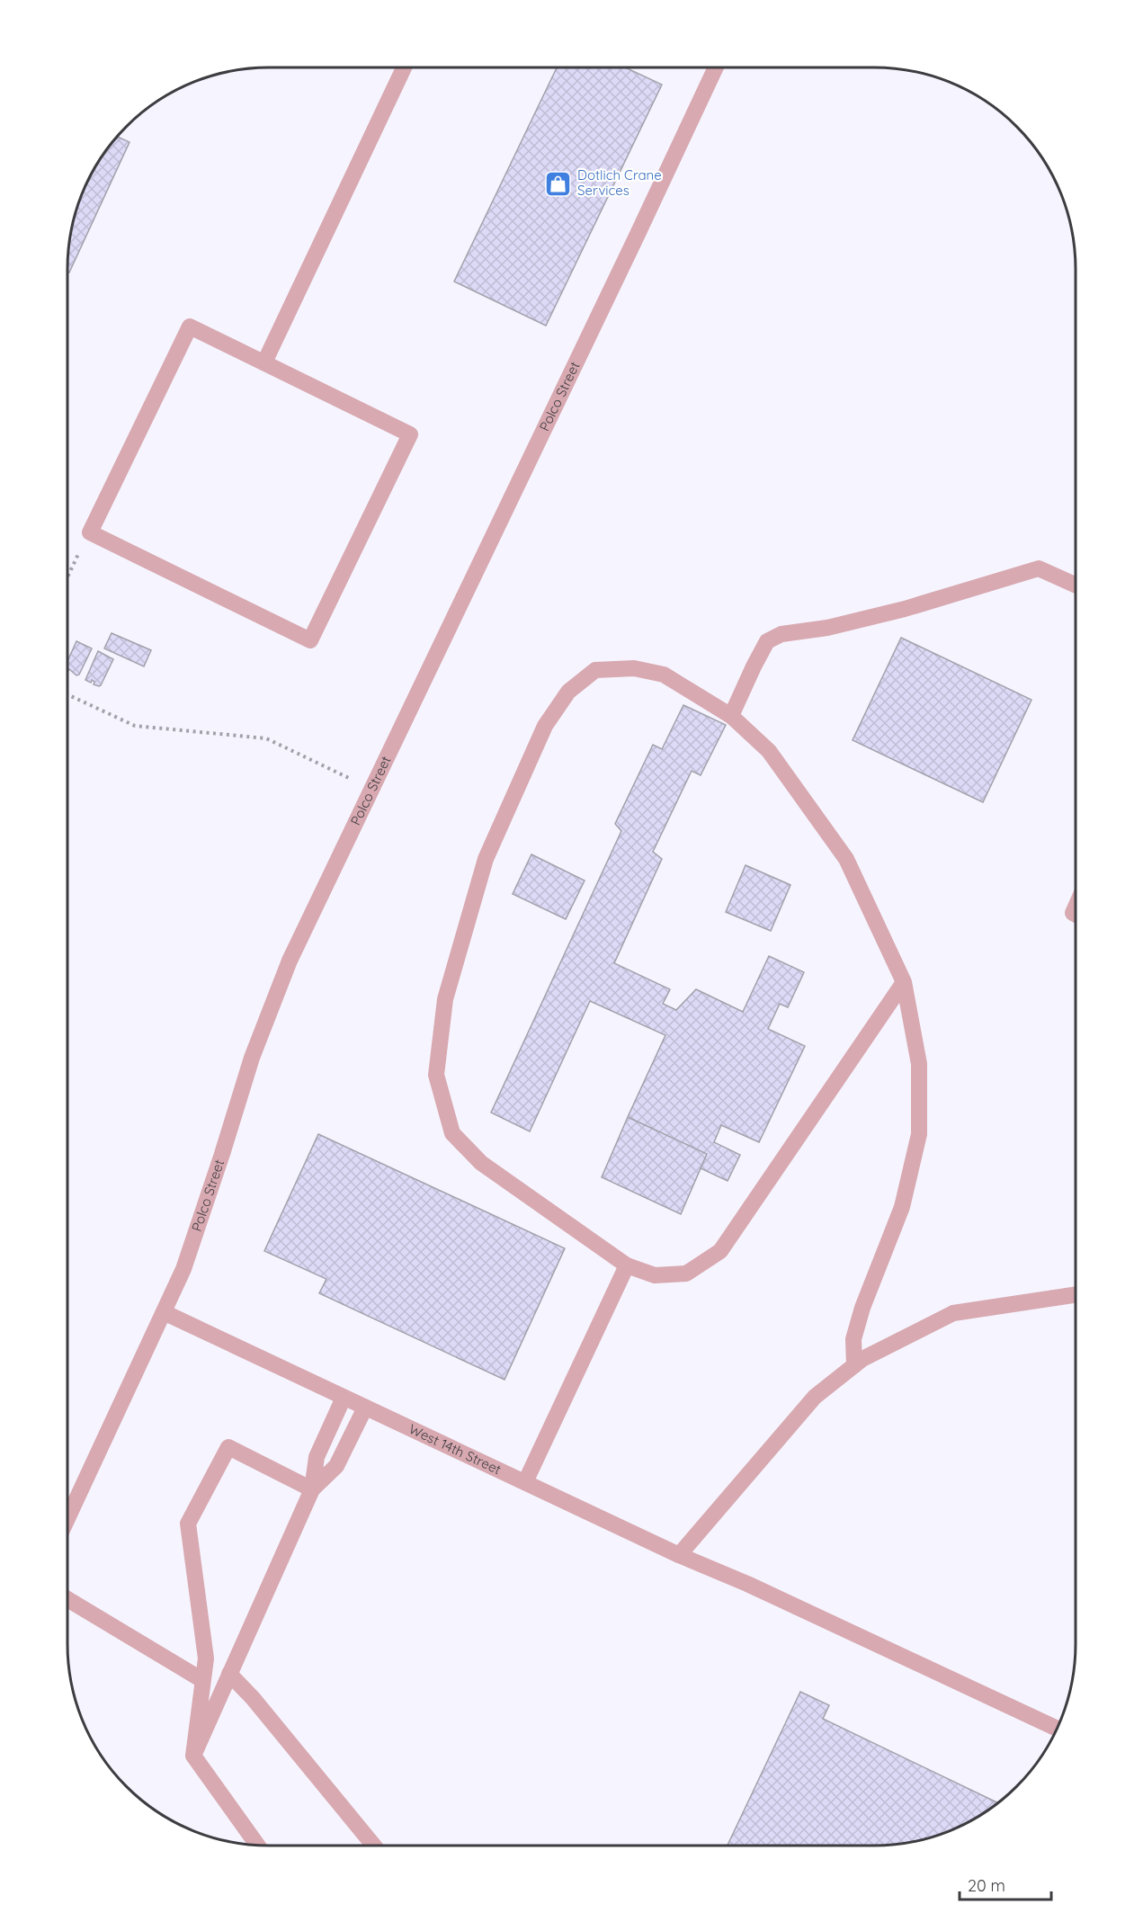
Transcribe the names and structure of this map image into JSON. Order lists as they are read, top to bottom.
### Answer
{
  "streets": {
    "street": ["Polco Street", "West 14th Street"]
  },
  "crossings": [
    ["Polco Street", "West 14th Street"]
  ],
  "places": {
    "shop": ["Dotlich Crane Services"]
  },
  "scale_bar": "20 m"
}
